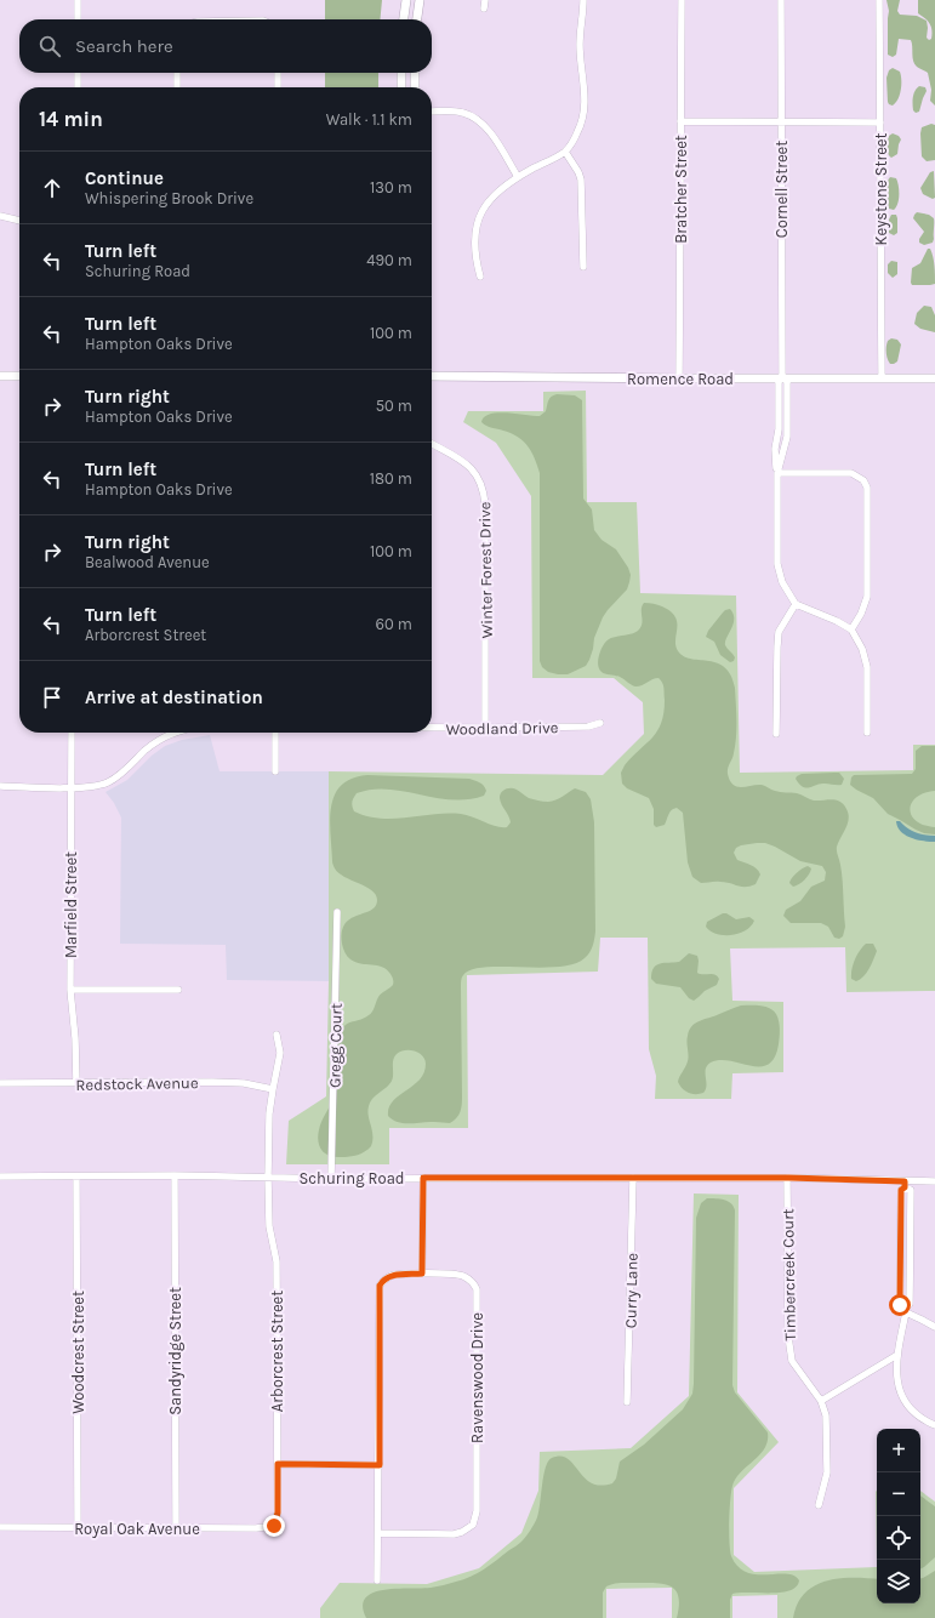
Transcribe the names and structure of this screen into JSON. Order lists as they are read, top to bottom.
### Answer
{
  "streets": {
    "street": [
      "Bratcher Street",
      "Cornell Street",
      "Keystone Street",
      "Romence Road",
      "Winter Forest Drive",
      "Woodland Drive",
      "Marfield Street",
      "Gregg Court",
      "Redstock Avenue",
      "Schuring Road",
      "Timbercreek Court",
      "Curry Lane",
      "Sandyridge Street",
      "Arborcrest Street",
      "Woodcrest Street",
      "Ravenswood Drive",
      "Royal Oak Avenue"
    ]
  },
  "crossings": [
    ["Bratcher Street", "Romence Road"],
    ["Cornell Street", "Romence Road"],
    ["Keystone Street", "Romence Road"],
    ["Winter Forest Drive", "Woodland Drive"],
    ["Marfield Street", "Redstock Avenue"],
    ["Gregg Court", "Schuring Road"],
    ["Redstock Avenue", "Arborcrest Street"],
    ["Schuring Road", "Timbercreek Court"],
    ["Schuring Road", "Curry Lane"],
    ["Schuring Road", "Sandyridge Street"],
    ["Schuring Road", "Arborcrest Street"],
    ["Schuring Road", "Woodcrest Street"],
    ["Sandyridge Street", "Royal Oak Avenue"],
    ["Arborcrest Street", "Royal Oak Avenue"],
    ["Woodcrest Street", "Royal Oak Avenue"]
  ],
  "page": {
    "search": "Search here",
    "heading": ["14 min", "Walk · 1.1 km"],
    "list": [
      ["Continue", "Whispering Brook Drive", "130 m"],
      ["Turn left", "Schuring Road", "490 m"],
      ["Turn left", "Hampton Oaks Drive", "100 m"],
      ["Turn right", "Hampton Oaks Drive", "50 m"],
      ["Turn left", "Hampton Oaks Drive", "180 m"],
      ["Turn right", "Bealwood Avenue", "100 m"],
      ["Turn left", "Arborcrest Street", "60 m"],
      "Arrive at destination"
    ],
    "map_buttons": ["+", "−"]
  }
}
